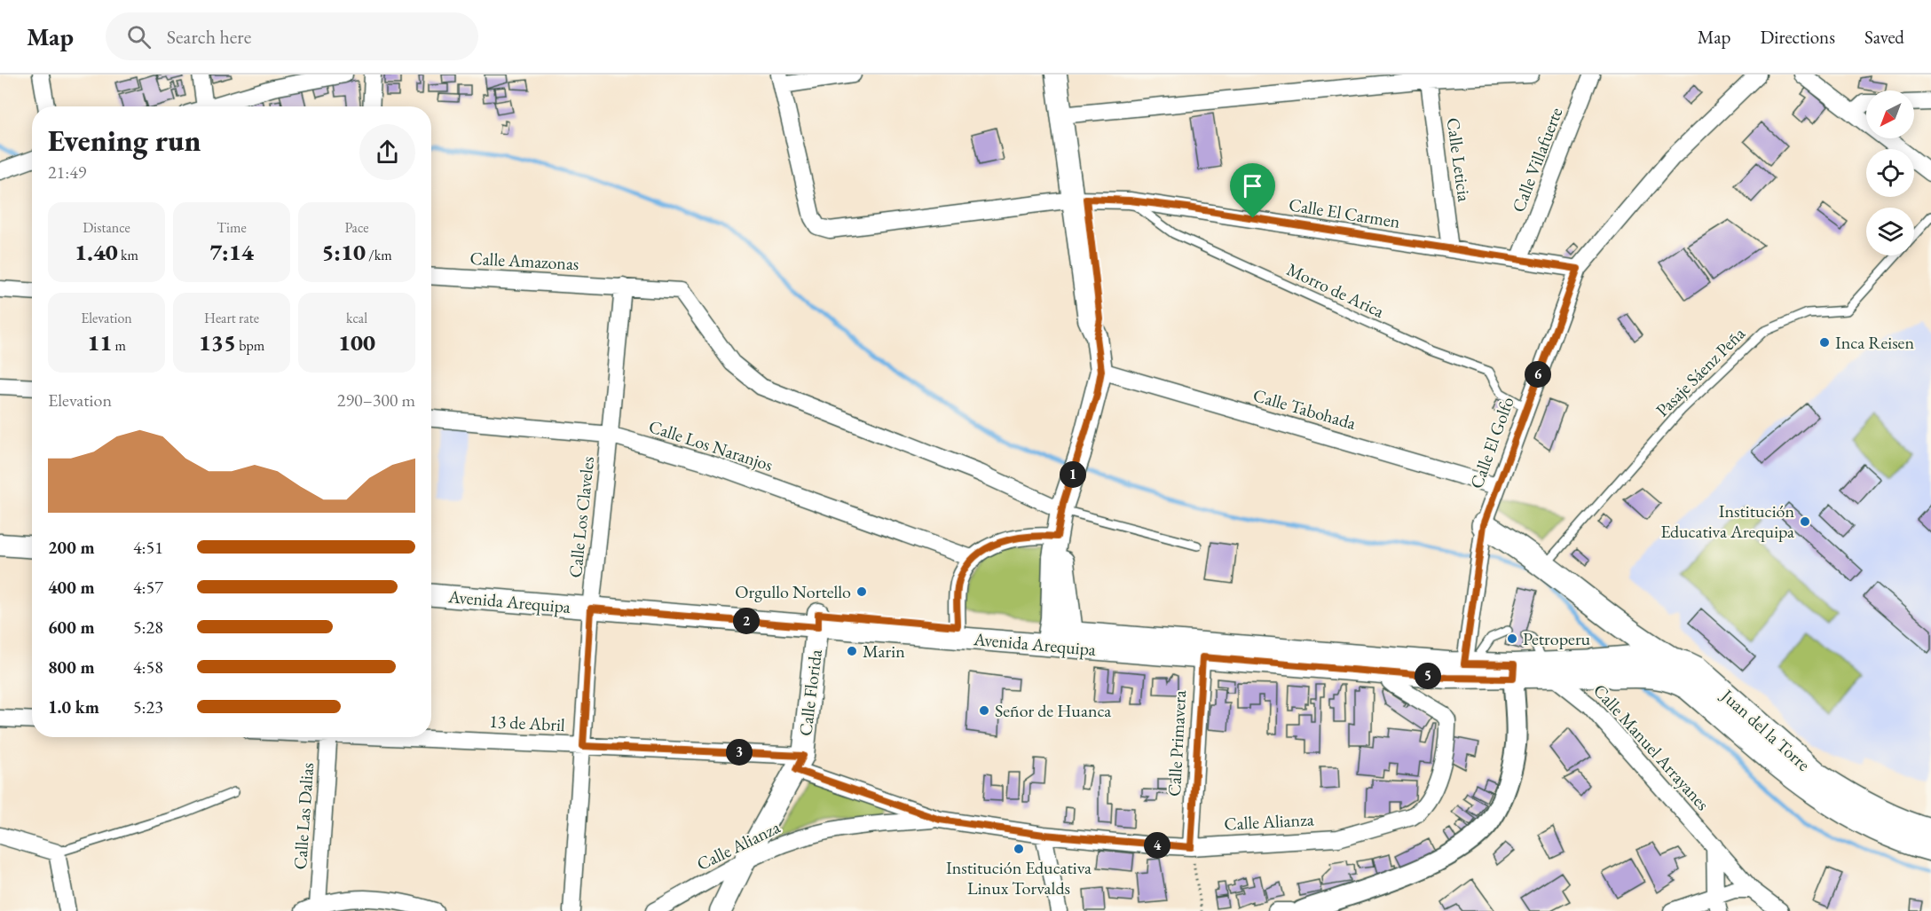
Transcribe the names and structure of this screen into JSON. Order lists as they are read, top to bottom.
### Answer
{
  "streets": {
    "main road": ["Avenida Arequipa", "Calle Florida", "Juan del la Torre"],
    "street": [
      "Calle Leticia",
      "Calle Villafuerte",
      "Calle El Carmen",
      "Calle Amazonas",
      "Calle Tabohada",
      "Calle El Golfo",
      "Calle Los Naranjos",
      "Calle Los Claveles",
      "13 de Abril",
      "Calle Primavera",
      "Calle Manuel Arrayanes",
      "Calle Las Dalias",
      "Calle Alianza"
    ],
    "lane": ["Morro de Arica", "Pasaje Sáenz Peña"]
  },
  "crossings": [
    ["Calle Leticia", "Calle El Carmen"],
    ["Calle Villafuerte", "Calle El Carmen"],
    ["Calle El Carmen", "Morro de Arica"],
    ["Calle El Carmen", "Calle El Golfo"],
    ["Calle Amazonas", "Calle Los Claveles"],
    ["Morro de Arica", "Calle El Golfo"],
    ["Calle Tabohada", "Calle El Golfo"],
    ["Calle El Golfo", "Avenida Arequipa"],
    ["Calle Los Naranjos", "Calle Los Claveles"],
    ["Calle Los Claveles", "Avenida Arequipa"],
    ["Calle Los Claveles", "13 de Abril"],
    ["Avenida Arequipa", "Calle Florida"],
    ["Avenida Arequipa", "Juan del la Torre"],
    ["Avenida Arequipa", "Calle Primavera"],
    ["Avenida Arequipa", "Calle Manuel Arrayanes"],
    ["Avenida Arequipa", "Calle Alianza"],
    ["Calle Florida", "13 de Abril"],
    ["Calle Florida", "Calle Alianza"],
    ["13 de Abril", "Calle Alianza"],
    ["Calle Primavera", "Calle Alianza"]
  ],
  "places": [
    "Inca Reisen",
    "Institución Educativa Arequipa",
    "Orgullo Nortello",
    "Petroperu",
    "Marin",
    "Señor de Huanca",
    "Institución Educativa Linux Torvalds"
  ],
  "north": "bottom left",
  "page": {
    "header": "Map",
    "search": "Search here",
    "nav": ["Map", "Directions", "Saved"],
    "heading": ["Evening run", "21:49"],
    "stats": [
      ["Distance", "1.40 km"],
      ["Time", "7:14"],
      ["Pace", "5:10 /km"],
      ["Elevation", "11 m"],
      ["Heart rate", "135 bpm"],
      ["kcal", "100"]
    ],
    "pins": [
      "6",
      "1",
      "2",
      "5",
      "3",
      "4"
    ],
    "chart": ["Elevation", "290–300 m"],
    "list": [
      {
        "name": "200 m",
        "note": "4:51"
      },
      {
        "name": "400 m",
        "note": "4:57"
      },
      {
        "name": "600 m",
        "note": "5:28"
      },
      {
        "name": "800 m",
        "note": "4:58"
      },
      {
        "name": "1.0 km",
        "note": "5:23"
      }
    ]
  }
}
